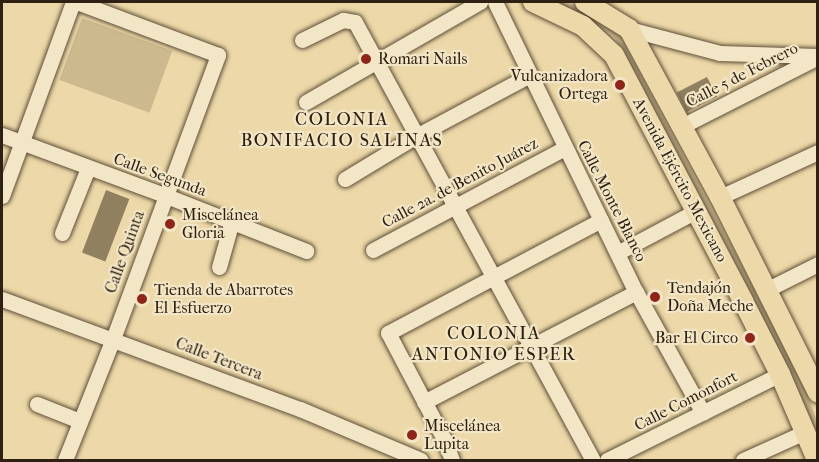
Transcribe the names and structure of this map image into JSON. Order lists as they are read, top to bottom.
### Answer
{
  "streets": {
    "main road": ["Avenida Ejército Mexicano"],
    "street": [
      "Calle 5 de Febrero",
      "Calle Segunda",
      "Calle 2a. de Benito Juárez",
      "Calle Monte Blanco",
      "Calle Quinta",
      "Calle Tercera",
      "Calle Comonfort"
    ]
  },
  "crossings": [
    ["Calle 5 de Febrero", "Avenida Ejército Mexicano"],
    ["Calle Segunda", "Calle Quinta"],
    ["Avenida Ejército Mexicano", "Calle Comonfort"],
    ["Calle 2a. de Benito Juárez", "Calle Monte Blanco"],
    ["Calle Monte Blanco", "Calle Comonfort"],
    ["Calle Quinta", "Calle Tercera"]
  ],
  "districts": ["COLONIA BONIFACIO SALINAS", "COLONIA ANTONIO ESPER"],
  "places": [
    "Romari Nails",
    "Vulcanizadora Ortega",
    "Miscelánea Gloria",
    "Tendajón Doña Meche",
    "Tienda de Abarrotes El Esfuerzo",
    "Bar El Circo",
    "Miscelánea Lupita"
  ]
}
